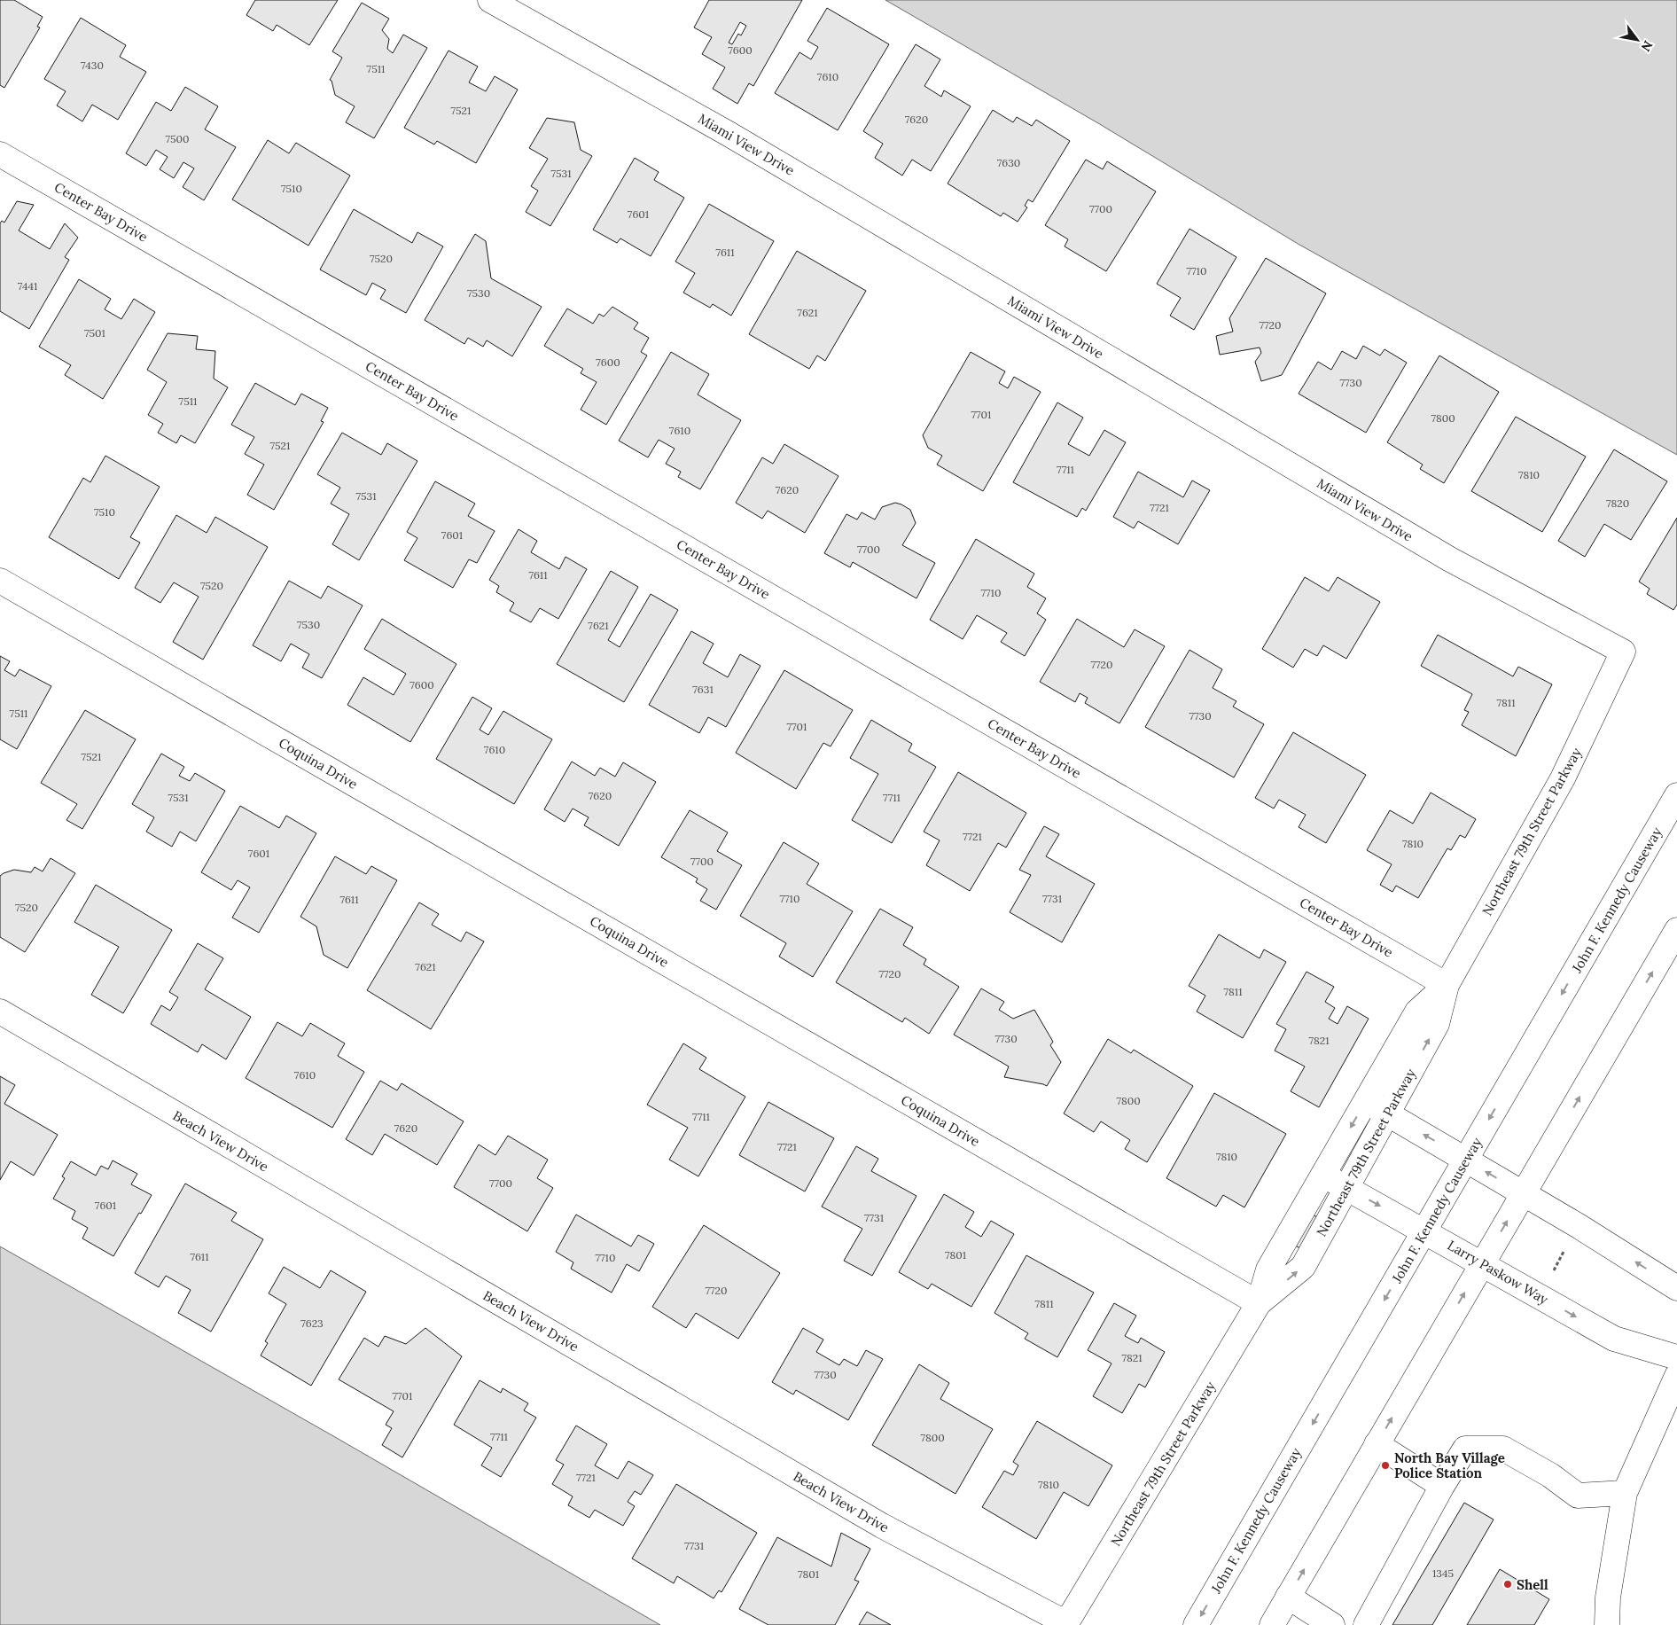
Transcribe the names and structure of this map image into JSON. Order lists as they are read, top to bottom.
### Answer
{
  "streets": {
    "street": [
      "Miami View Drive",
      "Center Bay Drive",
      "Coquina Drive",
      "Northeast 79th Street Parkway",
      "John F. Kennedy Causeway",
      "Beach View Drive",
      "Larry Paskow Way"
    ]
  },
  "crossings": [
    ["Miami View Drive", "Northeast 79th Street Parkway"],
    ["Center Bay Drive", "Northeast 79th Street Parkway"],
    ["Coquina Drive", "Northeast 79th Street Parkway"],
    ["Northeast 79th Street Parkway", "Beach View Drive"],
    ["Northeast 79th Street Parkway", "Larry Paskow Way"],
    ["John F. Kennedy Causeway", "Larry Paskow Way"]
  ],
  "places": ["North Bay Village Police Station", "Shell"],
  "house_numbers": [
    "7600",
    "7430",
    "7511",
    "7610",
    "7521",
    "7620",
    "7500",
    "7630",
    "7531",
    "7510",
    "7700",
    "7601",
    "7611",
    "7520",
    "7710",
    "7441",
    "7530",
    "7621",
    "7720",
    "7501",
    "7600",
    "7730",
    "7511",
    "7701",
    "7800",
    "7610",
    "7521",
    "7711",
    "7810",
    "7620",
    "7531",
    "7820",
    "7721",
    "7510",
    "7601",
    "7700",
    "7611",
    "7520",
    "7710",
    "7530",
    "7621",
    "7720",
    "7600",
    "7631",
    "7811",
    "7511",
    "7730",
    "7701",
    "7610",
    "7521",
    "7620",
    "7531",
    "7711",
    "7721",
    "7810",
    "7601",
    "7700",
    "7710",
    "7731",
    "7611",
    "7520",
    "7621",
    "7720",
    "7811",
    "7730",
    "7821",
    "7610",
    "7800",
    "7711",
    "7620",
    "7721",
    "7810",
    "7700",
    "7601",
    "7731",
    "7801",
    "7611",
    "7710",
    "7720",
    "7811",
    "7623",
    "7821",
    "7730",
    "7701",
    "7711",
    "7800",
    "7721",
    "7810",
    "7731",
    "1345",
    "7801"
  ],
  "north": "bottom right"
}
